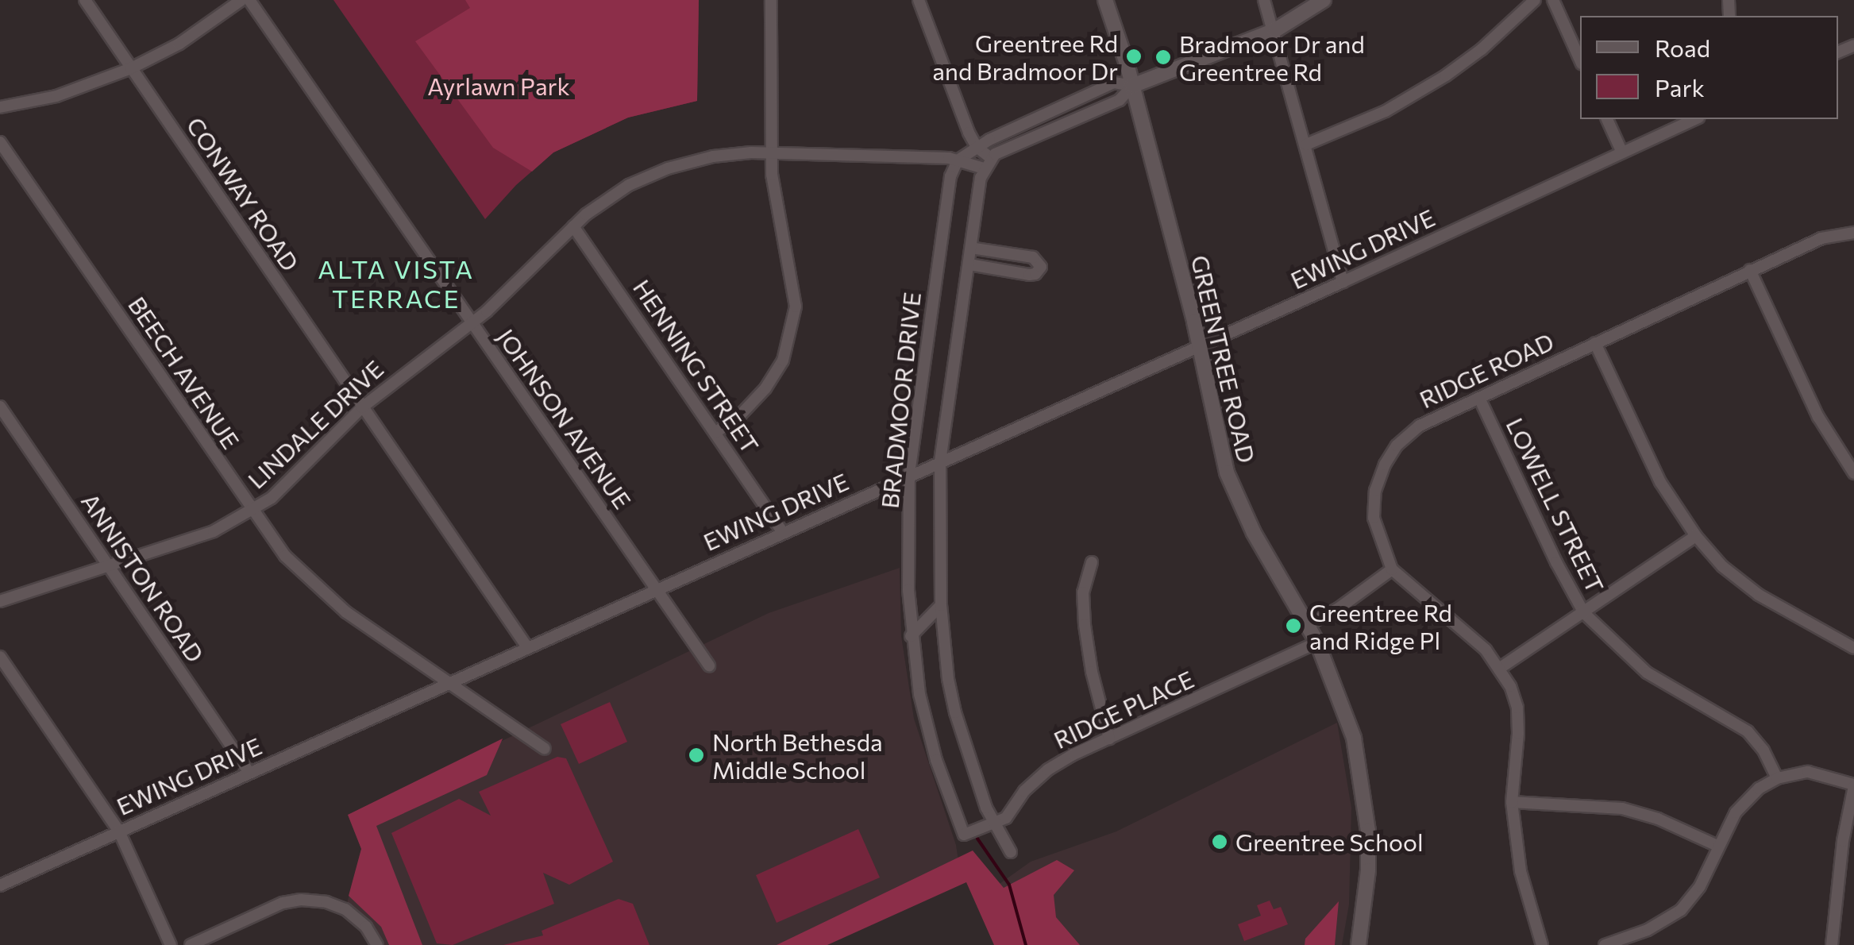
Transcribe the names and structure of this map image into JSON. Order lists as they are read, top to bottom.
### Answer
{
  "streets": {
    "street": [
      "CONWAY ROAD",
      "EWING DRIVE",
      "GREENTREE ROAD",
      "HENNING STREET",
      "RIDGE ROAD",
      "BEECH AVENUE",
      "BRADMOOR DRIVE",
      "JOHNSON AVENUE",
      "LINDALE DRIVE",
      "LOWELL STREET",
      "ANNISTON ROAD",
      "RIDGE PLACE"
    ]
  },
  "crossings": [
    ["CONWAY ROAD", "EWING DRIVE"],
    ["CONWAY ROAD", "LINDALE DRIVE"],
    ["EWING DRIVE", "GREENTREE ROAD"],
    ["EWING DRIVE", "HENNING STREET"],
    ["EWING DRIVE", "BEECH AVENUE"],
    ["EWING DRIVE", "BRADMOOR DRIVE"],
    ["EWING DRIVE", "JOHNSON AVENUE"],
    ["EWING DRIVE", "ANNISTON ROAD"],
    ["GREENTREE ROAD", "RIDGE PLACE"],
    ["HENNING STREET", "LINDALE DRIVE"],
    ["RIDGE ROAD", "LOWELL STREET"],
    ["BEECH AVENUE", "LINDALE DRIVE"],
    ["BRADMOOR DRIVE", "LINDALE DRIVE"],
    ["BRADMOOR DRIVE", "RIDGE PLACE"],
    ["JOHNSON AVENUE", "LINDALE DRIVE"],
    ["LINDALE DRIVE", "ANNISTON ROAD"]
  ],
  "districts": ["ALTA VISTA TERRACE"],
  "parks": ["Ayrlawn Park"],
  "places": [
    "Greentree Rd and Bradmoor Dr",
    "Bradmoor Dr and Greentree Rd",
    "Greentree Rd and Ridge Pl",
    "North Bethesda Middle School",
    "Greentree School"
  ],
  "legend": ["Road", "Park"]
}
